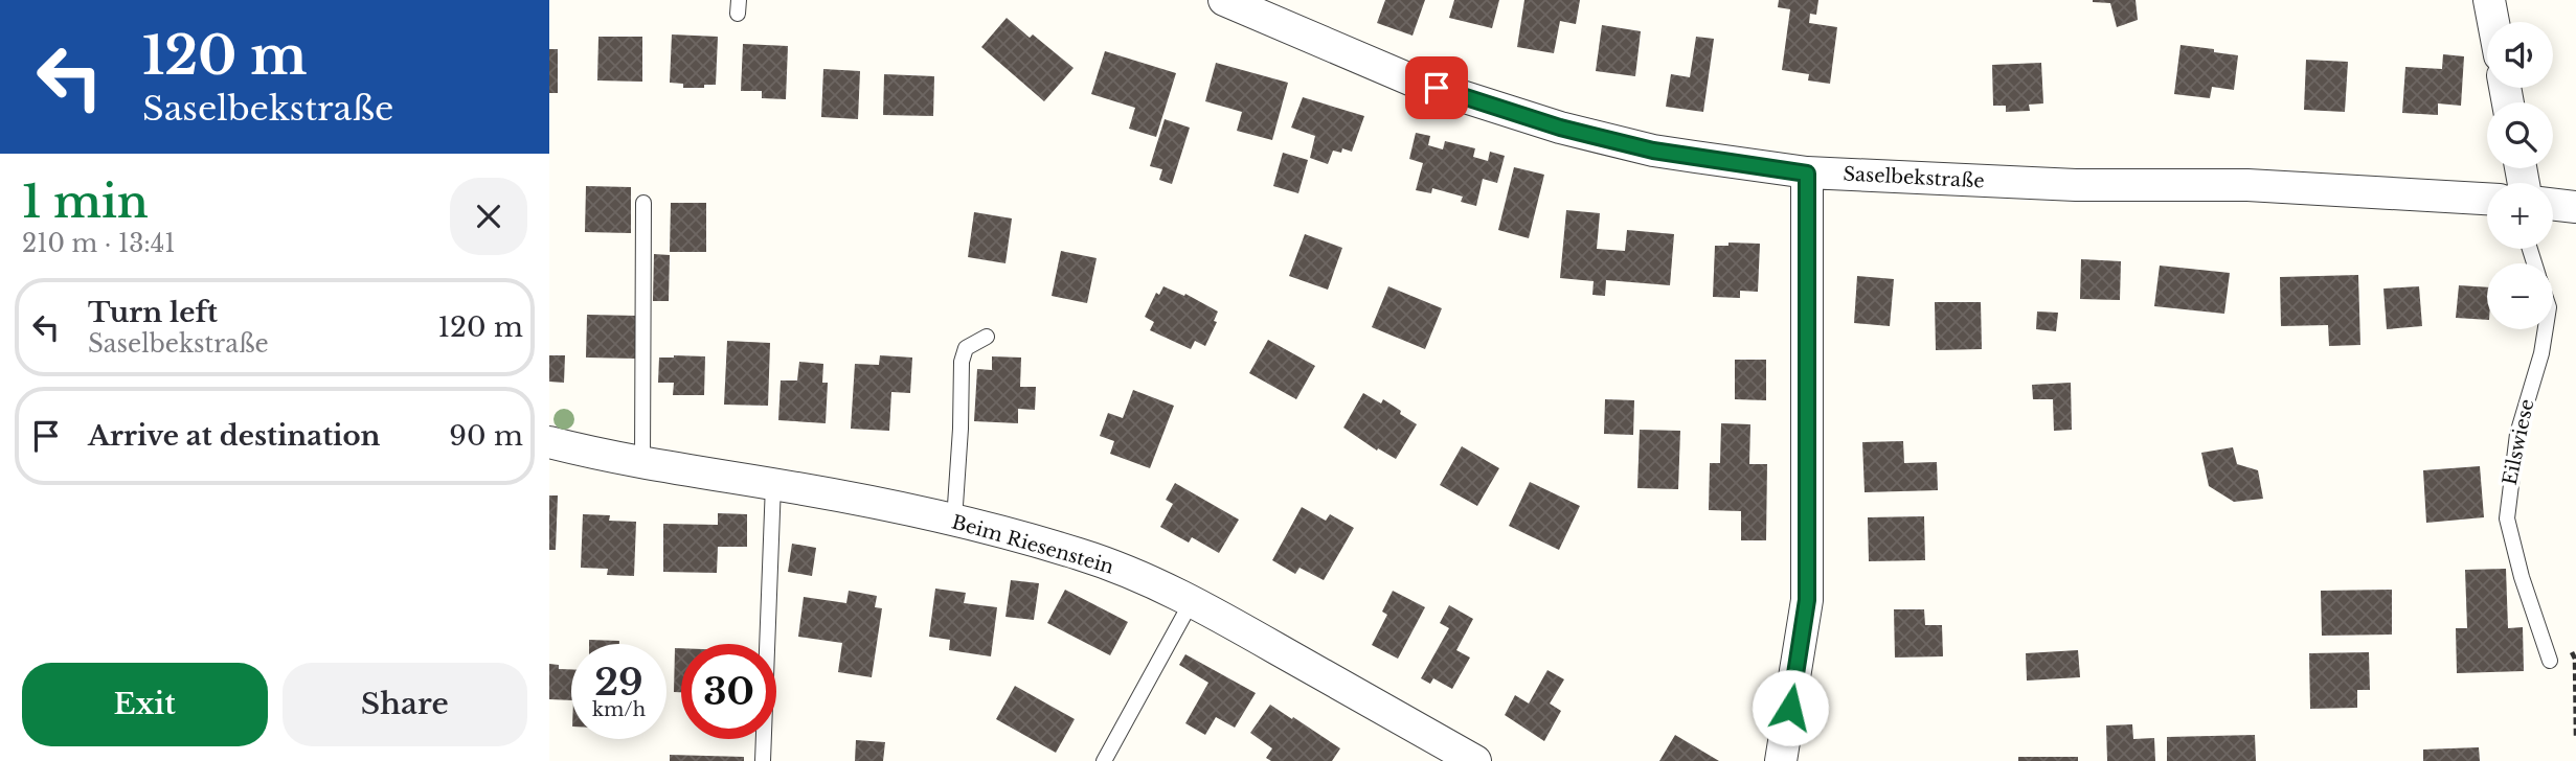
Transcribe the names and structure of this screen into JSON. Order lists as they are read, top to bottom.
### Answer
{
  "streets": {
    "street": ["Saselbekstraße", "Beim Riesenstein"]
  },
  "page": {
    "turn": ["120 m", "Saselbekstraße"],
    "map_buttons": ["+", "−"],
    "heading": ["1 min", "210 m · 13:41"],
    "list": [
      {
        "name": "Turn left",
        "note": "Saselbekstraße",
        "value": "120 m"
      },
      {
        "name": "Arrive at destination",
        "value": "90 m"
      }
    ],
    "speed": "29 km/h",
    "limit": "30",
    "buttons": ["Exit", "Share"]
  }
}
